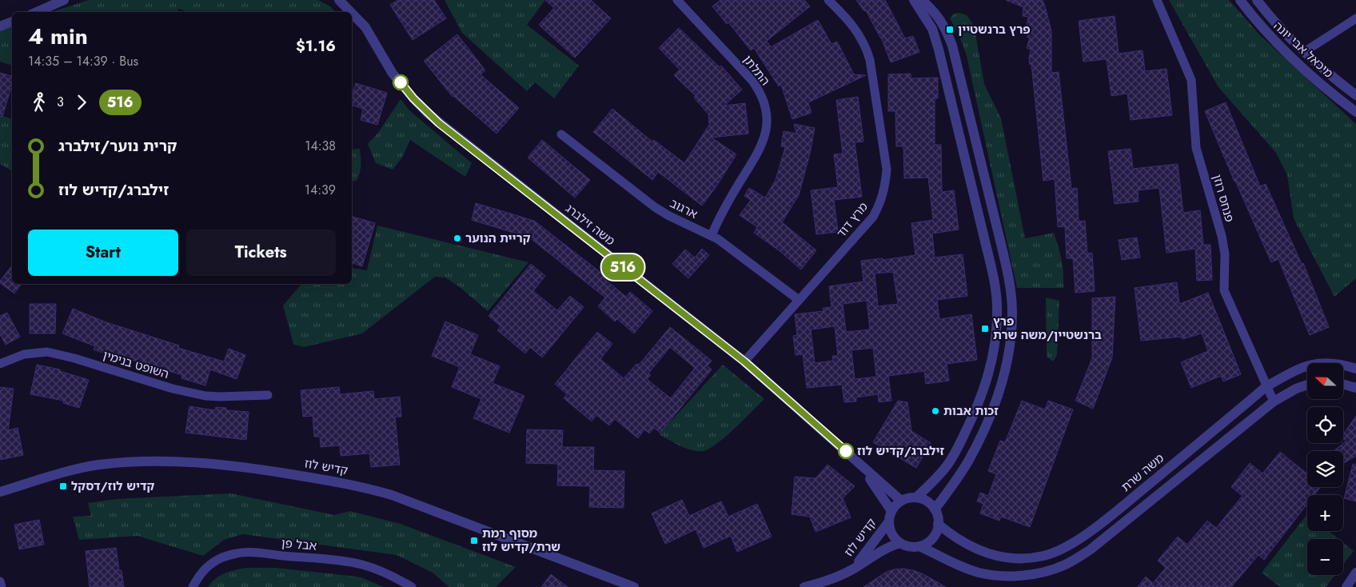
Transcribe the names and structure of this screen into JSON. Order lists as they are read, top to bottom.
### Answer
{
  "streets": {
    "street": [
      "מיכאל אבי יונה",
      "התלתן",
      "פנחס רוזן",
      "ארגוב",
      "מרץ דוד",
      "משה זילברג",
      "השופט בנימין",
      "קדיש לוז",
      "משה שרת",
      "אבל פן"
    ]
  },
  "crossings": [
    ["התלתן", "ארגוב"],
    ["פנחס רוזן", "משה שרת"],
    ["ארגוב", "מרץ דוד"],
    ["מרץ דוד", "משה זילברג"],
    ["משה זילברג", "קדיש לוז"],
    ["משה זילברג", "משה שרת"],
    ["קדיש לוז", "משה שרת"]
  ],
  "places": {
    "transit": [
      "פרץ ברנשטיין",
      "פרץ ברנשטיין/משה שרת",
      "קדיש לוז/דסקל",
      "מסוף רמת שרת/קדיש לוז"
    ],
    "other": ["קריית הנוער", "זכות אבות", "זילברג/קדיש לוז"]
  },
  "lines": ["bus line 516"],
  "north": "left",
  "page": {
    "on_map": "516",
    "heading": ["4 min", "14:35 – 14:39 · Bus", "$1.16"],
    "legs": ["3", "516"],
    "list": [
      {
        "name": "קרית נוער/זילברג",
        "value": "14:38"
      },
      {
        "name": "זילברג/קדיש לוז",
        "value": "14:39"
      }
    ],
    "buttons": ["Start", "Tickets"],
    "map_buttons": ["+", "−"]
  }
}
